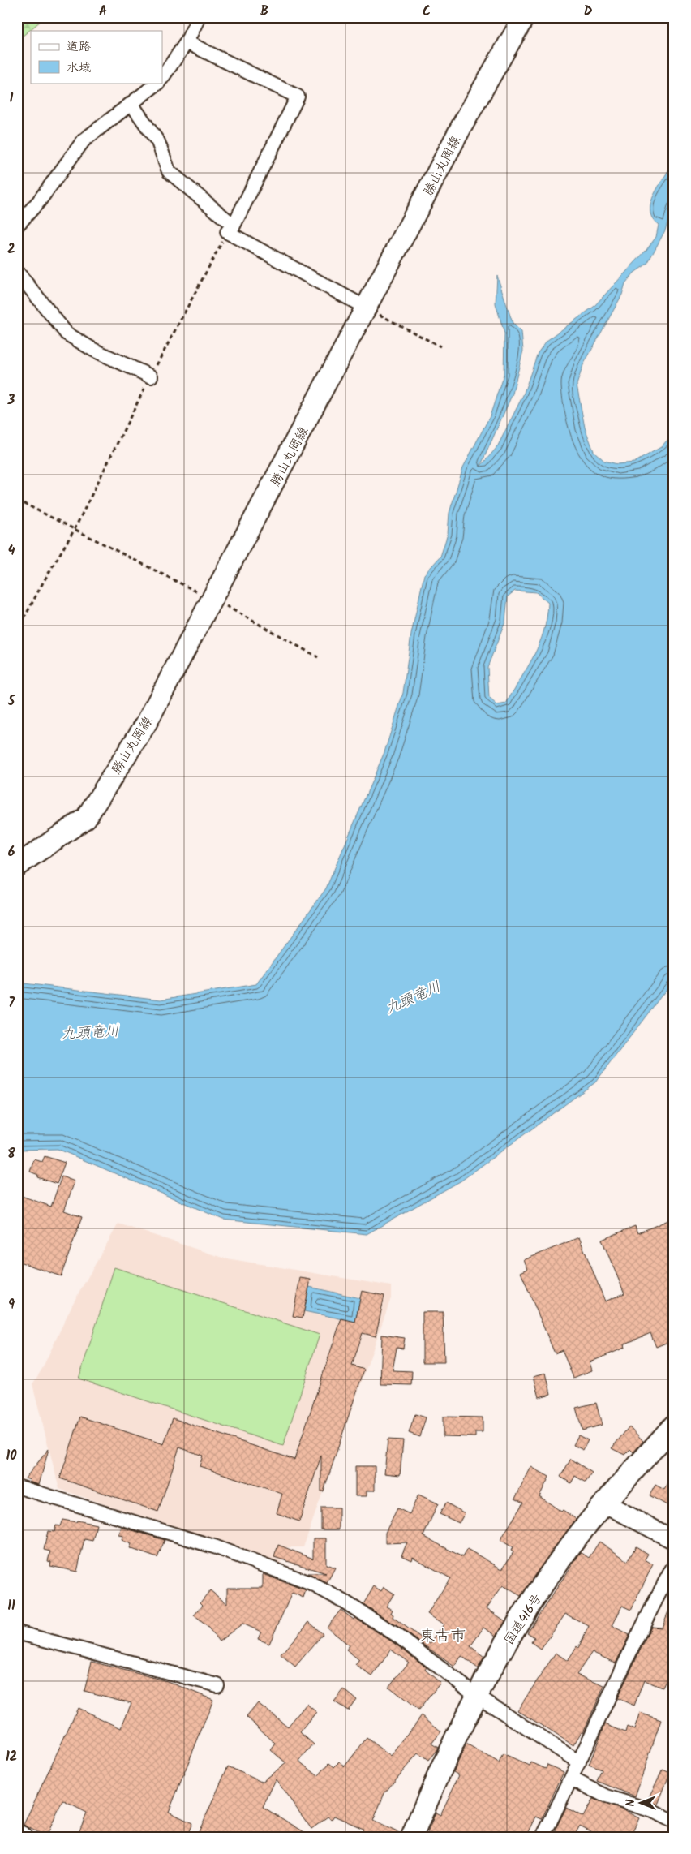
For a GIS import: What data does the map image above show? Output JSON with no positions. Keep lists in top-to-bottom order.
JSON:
{
  "streets": {
    "highway": ["国道416号"],
    "main road": ["勝山丸岡線"]
  },
  "districts": ["東古市"],
  "water": ["九頭竜川"],
  "legend": ["道路", "水域"],
  "north": "left",
  "grid": {
    "columns": [
      "A",
      "B",
      "C",
      "D"
    ],
    "rows": [
      "1",
      "2",
      "3",
      "4",
      "5",
      "6",
      "7",
      "8",
      "9",
      "10",
      "11",
      "12"
    ]
  }
}
